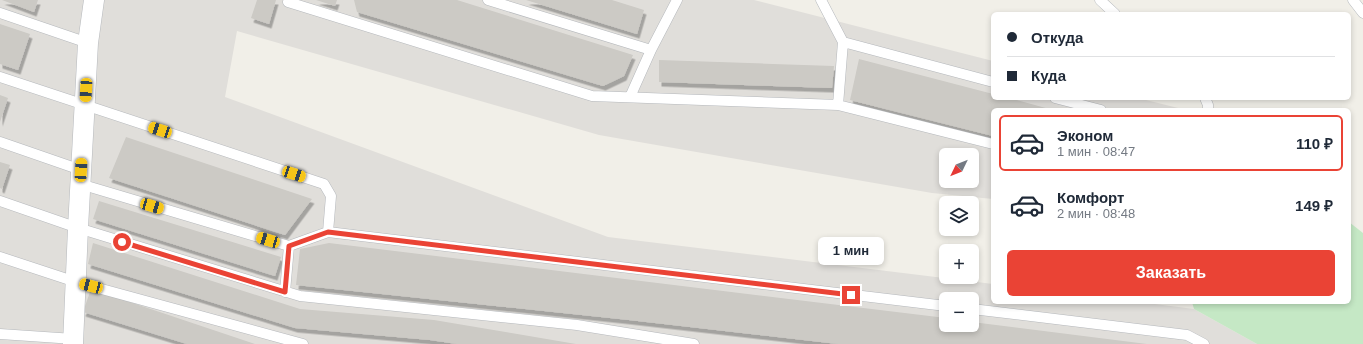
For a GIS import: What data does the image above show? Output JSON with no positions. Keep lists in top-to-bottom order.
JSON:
{
  "north": "bottom left",
  "page": {
    "banner": ["Откуда", "Куда"],
    "list": [
      {
        "name": "Эконом",
        "note": "1 мин · 08:47",
        "value": "110 ₽"
      },
      {
        "name": "Комфорт",
        "note": "2 мин · 08:48",
        "value": "149 ₽"
      }
    ],
    "map_buttons": ["+", "−"],
    "bubble": "1 мин",
    "buttons": "Заказать"
  }
}
